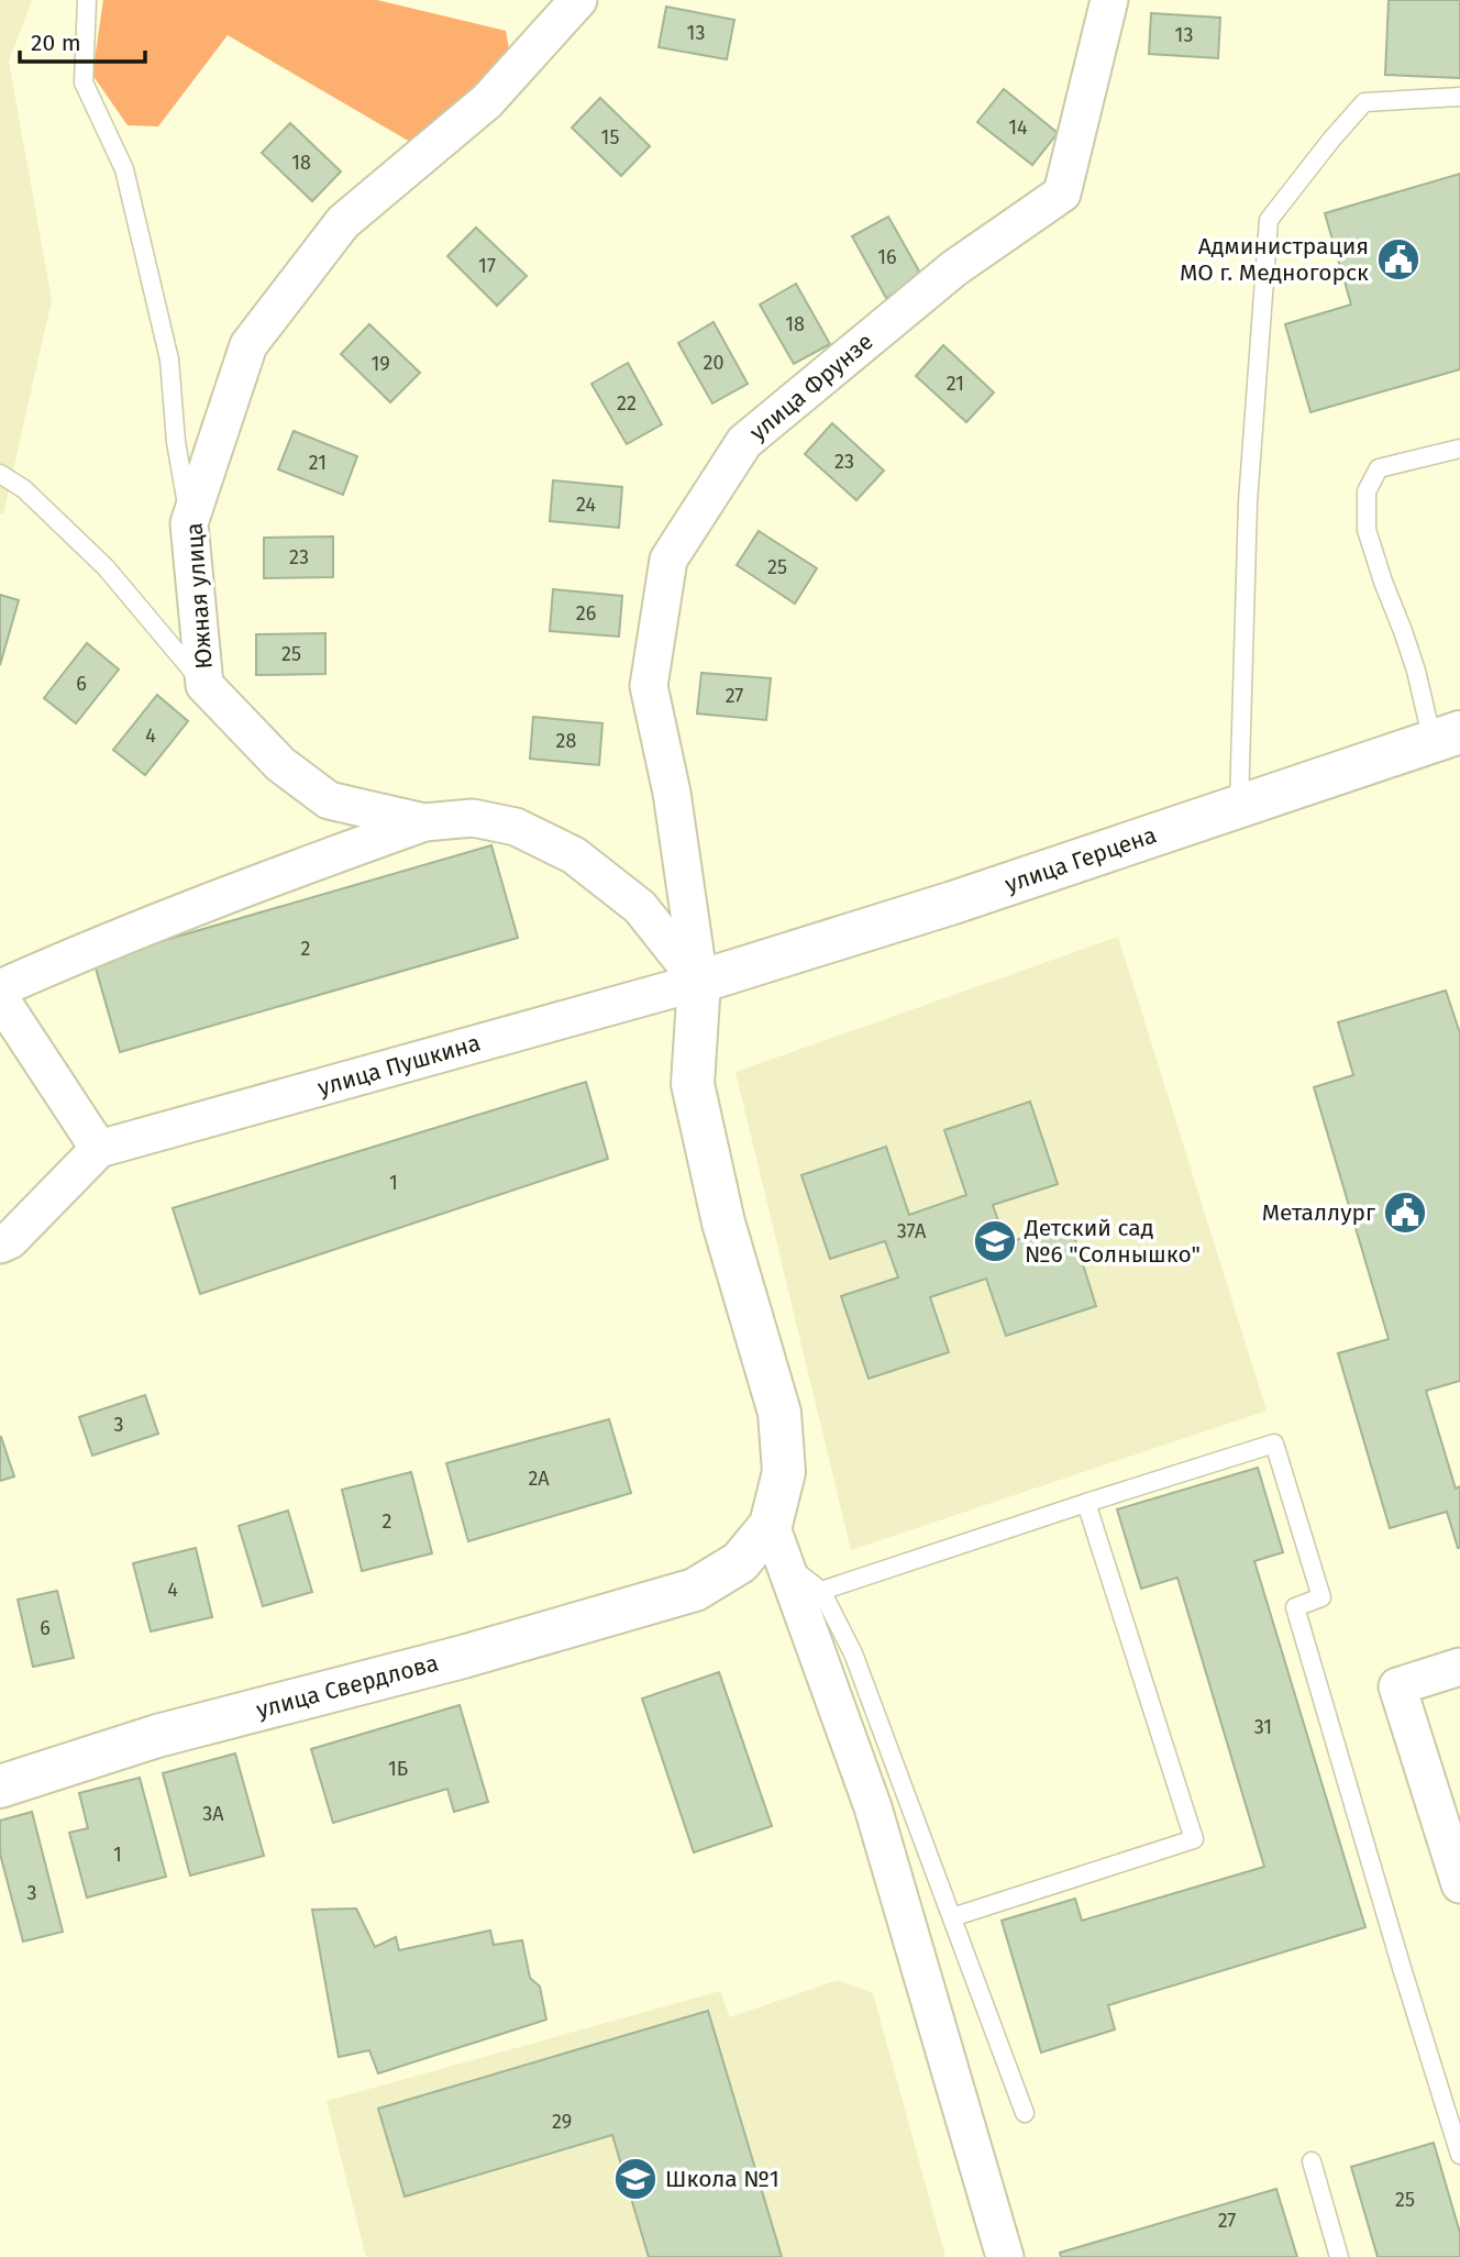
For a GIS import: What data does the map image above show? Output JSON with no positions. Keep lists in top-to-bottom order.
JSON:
{
  "streets": {
    "street": [
      "улица Фрунзе",
      "Южная улица",
      "улица Герцена",
      "улица Пушкина",
      "улица Свердлова"
    ]
  },
  "crossings": [
    ["улица Фрунзе", "Южная улица"],
    ["улица Фрунзе", "улица Герцена"],
    ["улица Фрунзе", "улица Пушкина"],
    ["Южная улица", "улица Герцена"],
    ["Южная улица", "улица Пушкина"],
    ["улица Герцена", "улица Пушкина"]
  ],
  "places": {
    "public building": ["Администрация МО г. Медногорск", "Металлург"],
    "school or university": ["Детский сад №6 \"Солнышко\"", "Школа №1"]
  },
  "house_numbers": [
    "13",
    "13",
    "14",
    "15",
    "18",
    "16",
    "17",
    "18",
    "20",
    "19",
    "21",
    "22",
    "23",
    "21",
    "24",
    "23",
    "25",
    "26",
    "25",
    "6",
    "27",
    "4",
    "28",
    "2",
    "1",
    "37А",
    "3",
    "2А",
    "2",
    "4",
    "6",
    "31",
    "1Б",
    "3А",
    "1",
    "3",
    "29",
    "25",
    "27"
  ],
  "scale_bar": "20 m"
}
